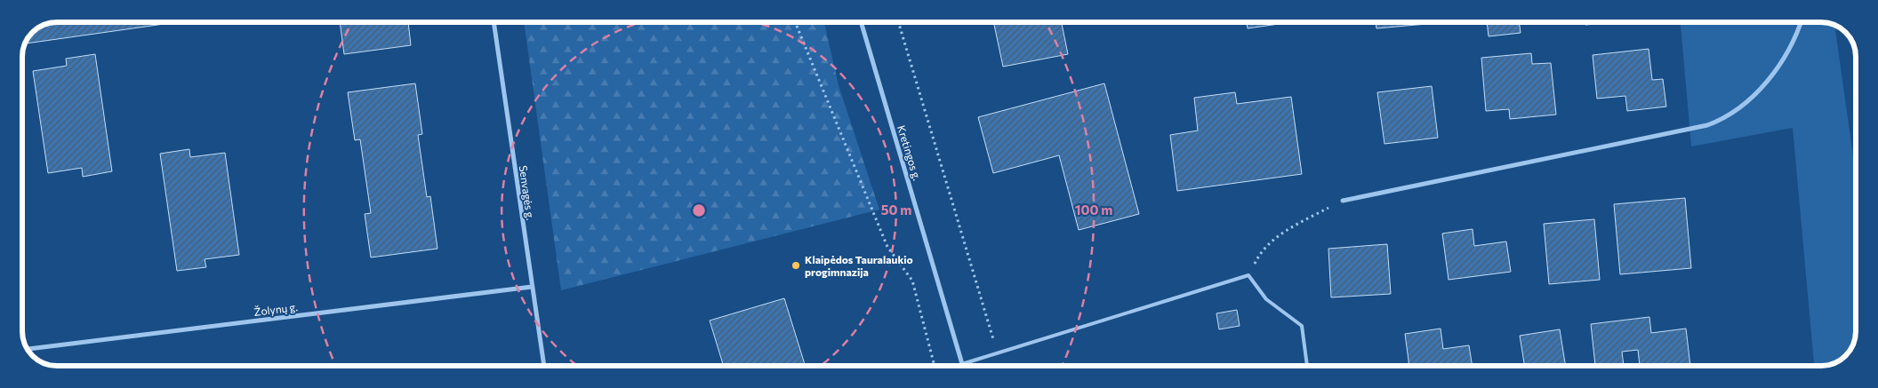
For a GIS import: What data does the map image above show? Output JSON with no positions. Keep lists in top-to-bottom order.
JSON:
{
  "streets": {
    "street": ["Kretingos g.", "Senvagės g.", "Žolynų g."]
  },
  "crossings": [
    ["Senvagės g.", "Žolynų g."]
  ],
  "places": ["Klaipėdos Tauralaukio progimnazija"],
  "rings": ["50 m", "100 m"]
}
